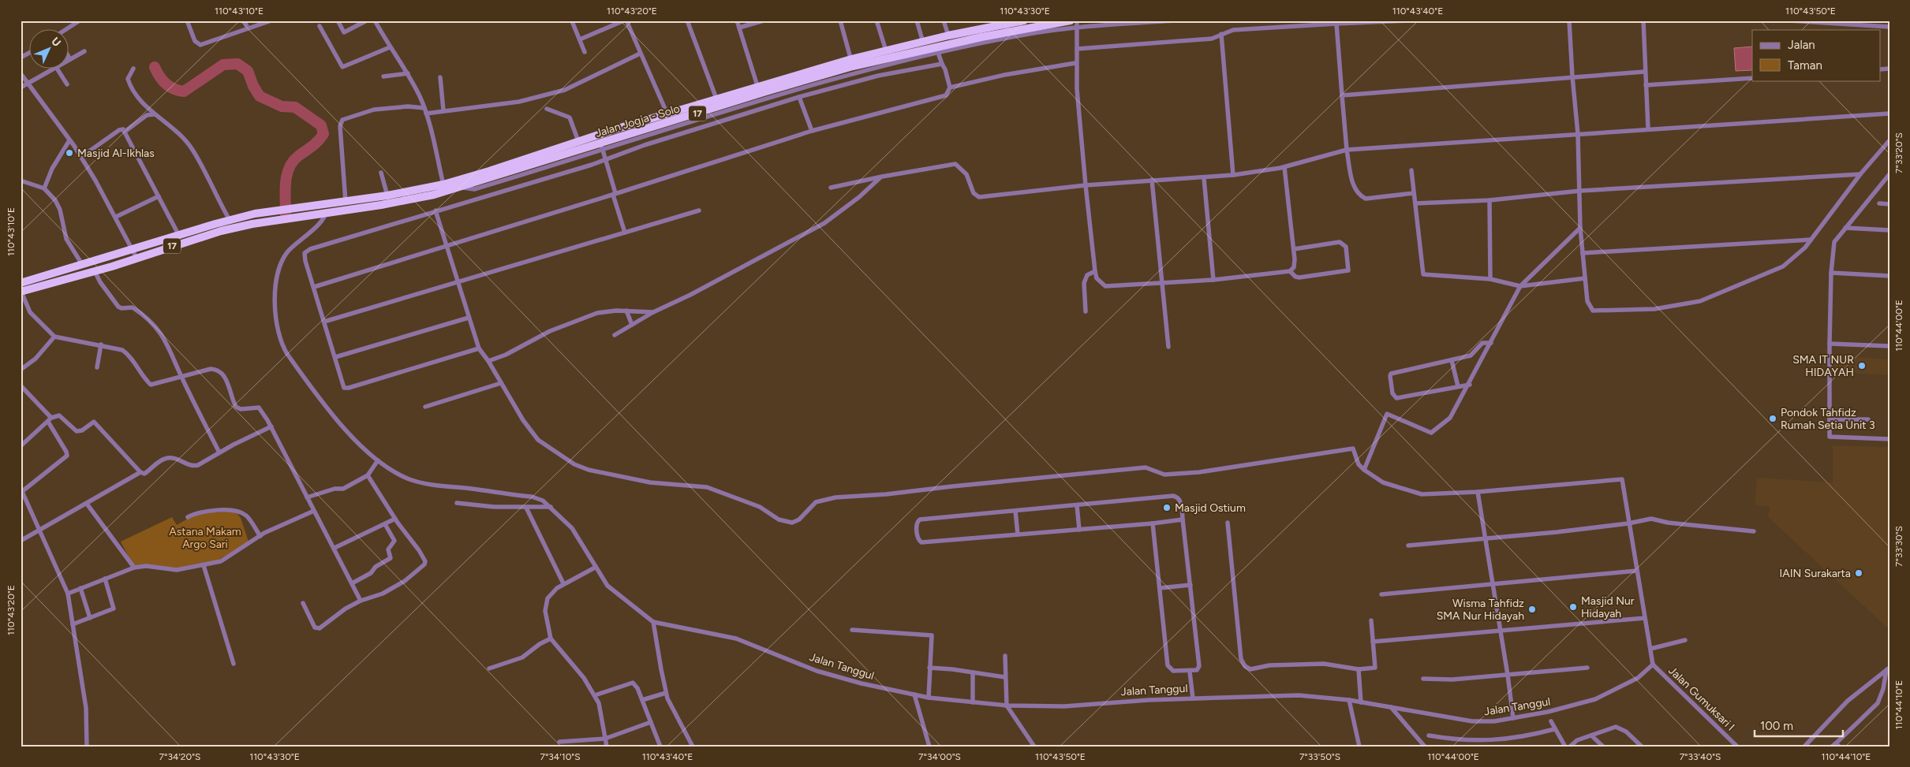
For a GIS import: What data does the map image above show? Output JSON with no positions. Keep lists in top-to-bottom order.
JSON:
{
  "streets": {
    "highway": ["17", "Jalan Jogja - Solo"],
    "street": ["Jalan Tanggul", "Jalan Gumuksari I"]
  },
  "crossings": [
    ["17", "Jalan Jogja - Solo"],
    ["Jalan Tanggul", "Jalan Gumuksari I"]
  ],
  "parks": ["Astana Makam Argo Sari"],
  "places": [
    "Masjid Al-Ikhlas",
    "SMA IT NUR HIDAYAH",
    "Pondok Tahfidz Rumah Setia Unit 3",
    "Masjid Ostium",
    "IAIN Surakarta",
    "Masjid Nur Hidayah",
    "Wisma Tahfidz SMA Nur Hidayah"
  ],
  "legend": ["Jalan", "Taman"],
  "scale_bar": "100 m",
  "north": "top right",
  "coordinates": [
    "110°43'10\"E",
    "110°43'20\"E",
    "110°43'30\"E",
    "110°43'40\"E",
    "110°43'50\"E",
    "7°33'20\"S",
    "110°44'00\"E",
    "7°33'30\"S",
    "110°44'10\"E",
    "7°34'20\"S",
    "7°34'10\"S",
    "7°34'00\"S",
    "7°33'50\"S",
    "7°33'40\"S"
  ]
}
